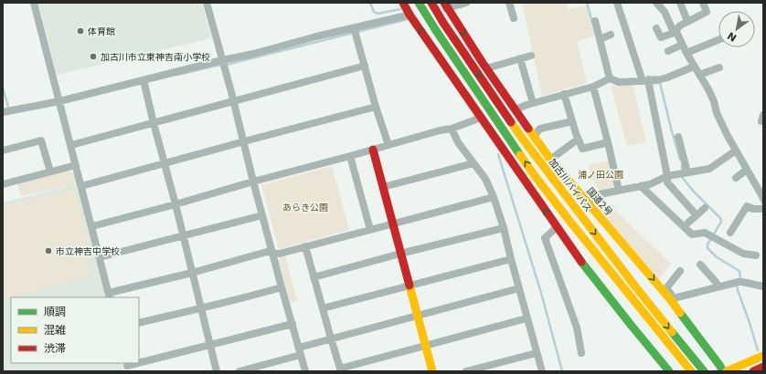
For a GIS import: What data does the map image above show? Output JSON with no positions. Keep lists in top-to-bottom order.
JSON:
{
  "streets": {
    "main road": ["加古川バイパス", "国道2号"]
  },
  "parks": ["浦ノ田公園", "あらき公園"],
  "places": ["体育館", "加古川市立東神吉南小学校", "市立神吉中学校"],
  "legend": ["順調", "混雑", "渋滞"],
  "north": "bottom left"
}
